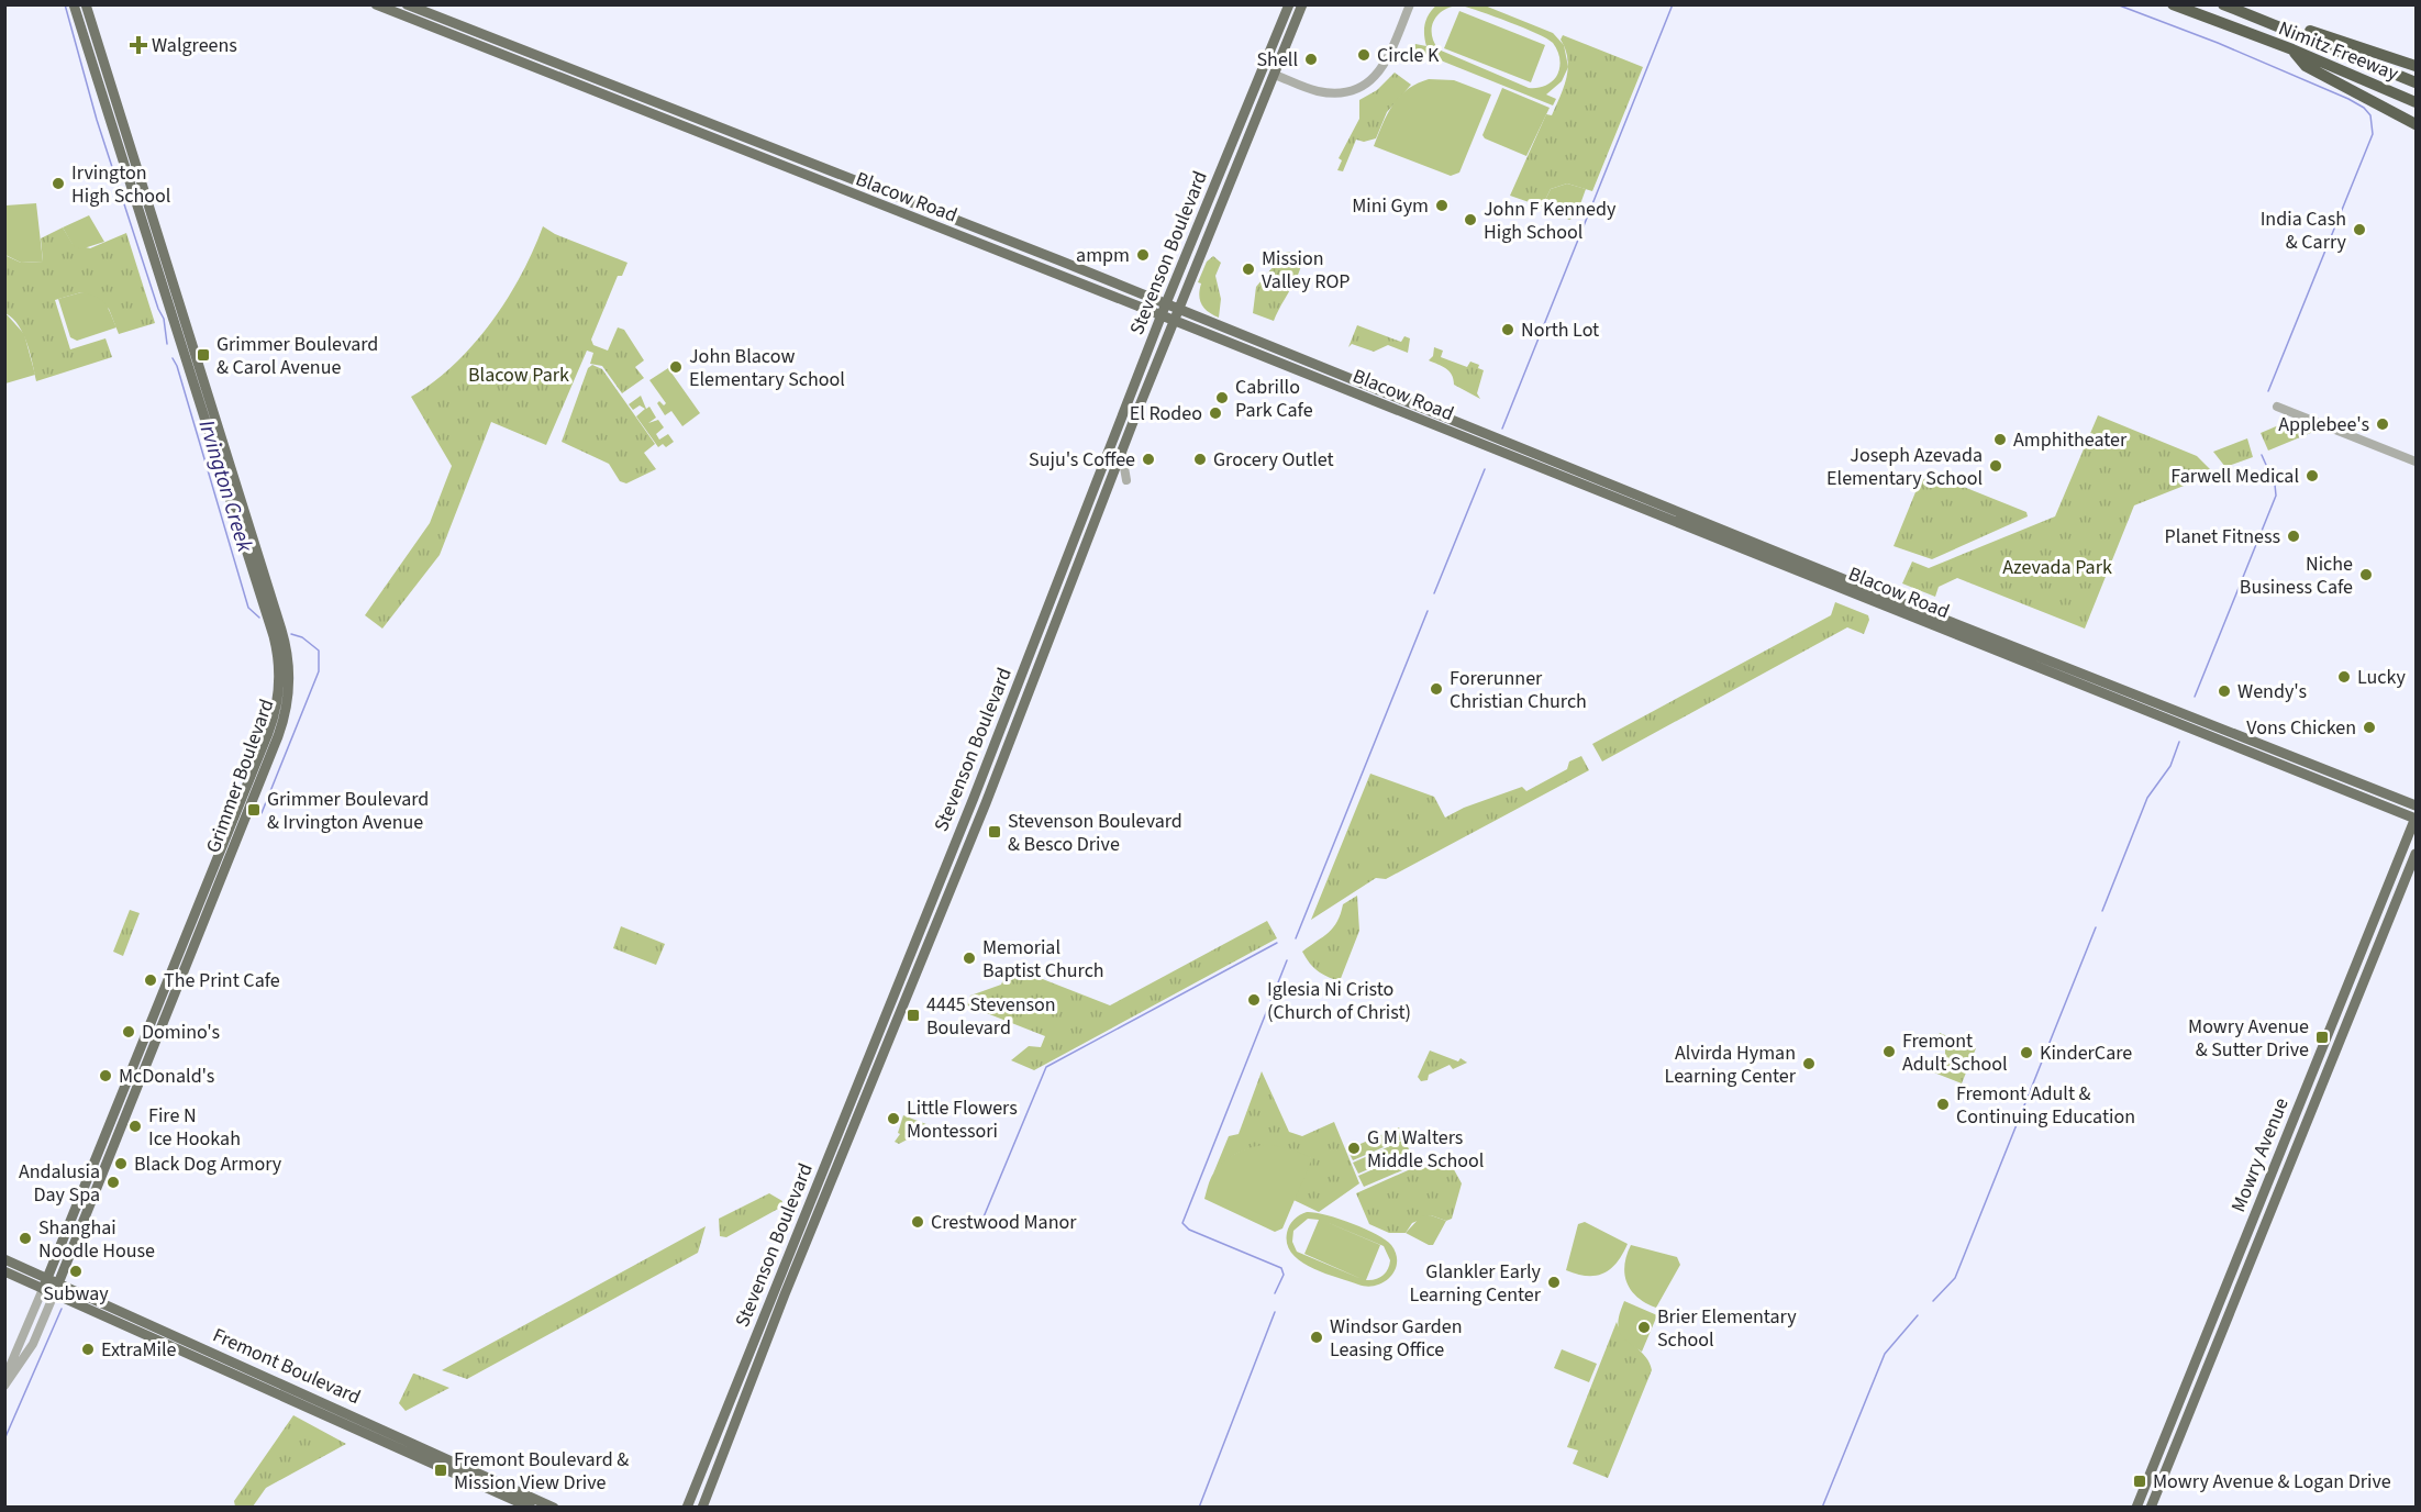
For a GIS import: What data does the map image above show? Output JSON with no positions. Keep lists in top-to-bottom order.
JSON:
{
  "streets": {
    "highway": ["Nimitz Freeway"],
    "main road": [
      "Blacow Road",
      "Stevenson Boulevard",
      "Grimmer Boulevard",
      "Mowry Avenue",
      "Fremont Boulevard"
    ]
  },
  "crossings": [
    ["Blacow Road", "Stevenson Boulevard"],
    ["Blacow Road", "Mowry Avenue"],
    ["Grimmer Boulevard", "Fremont Boulevard"]
  ],
  "water": ["Irvington Creek"],
  "parks": ["Blacow Park", "Azevada Park"],
  "places": {
    "health": ["Walgreens"],
    "other": [
      "Circle K",
      "Shell",
      "Irvington High School",
      "Mini Gym",
      "John F Kennedy High School",
      "India Cash & Carry",
      "ampm",
      "Mission Valley ROP",
      "North Lot",
      "John Blacow Elementary School",
      "Cabrillo Park Cafe",
      "El Rodeo",
      "Applebee's",
      "Amphitheater",
      "Suju's Coffee",
      "Grocery Outlet",
      "Joseph Azevada Elementary School",
      "Farwell Medical",
      "Planet Fitness",
      "Niche Business Cafe",
      "Lucky",
      "Forerunner Christian Church",
      "Wendy's",
      "Vons Chicken",
      "Memorial Baptist Church",
      "The Print Cafe",
      "Iglesia Ni Cristo (Church of Christ)",
      "Domino's",
      "Fremont Adult School",
      "KinderCare",
      "Alvirda Hyman Learning Center",
      "McDonald's",
      "Fremont Adult & Continuing Education",
      "Little Flowers Montessori",
      "Fire N Ice Hookah",
      "G M Walters Middle School",
      "Black Dog Armory",
      "Andalusia Day Spa",
      "Crestwood Manor",
      "Shanghai Noodle House",
      "Subway",
      "Glankler Early Learning Center",
      "Brier Elementary School",
      "Windsor Garden Leasing Office",
      "ExtraMile"
    ],
    "transit": [
      "Grimmer Boulevard & Carol Avenue",
      "Grimmer Boulevard & Irvington Avenue",
      "Stevenson Boulevard & Besco Drive",
      "4445 Stevenson Boulevard",
      "Mowry Avenue & Sutter Drive",
      "Fremont Boulevard & Mission View Drive",
      "Mowry Avenue & Logan Drive"
    ]
  }
}
